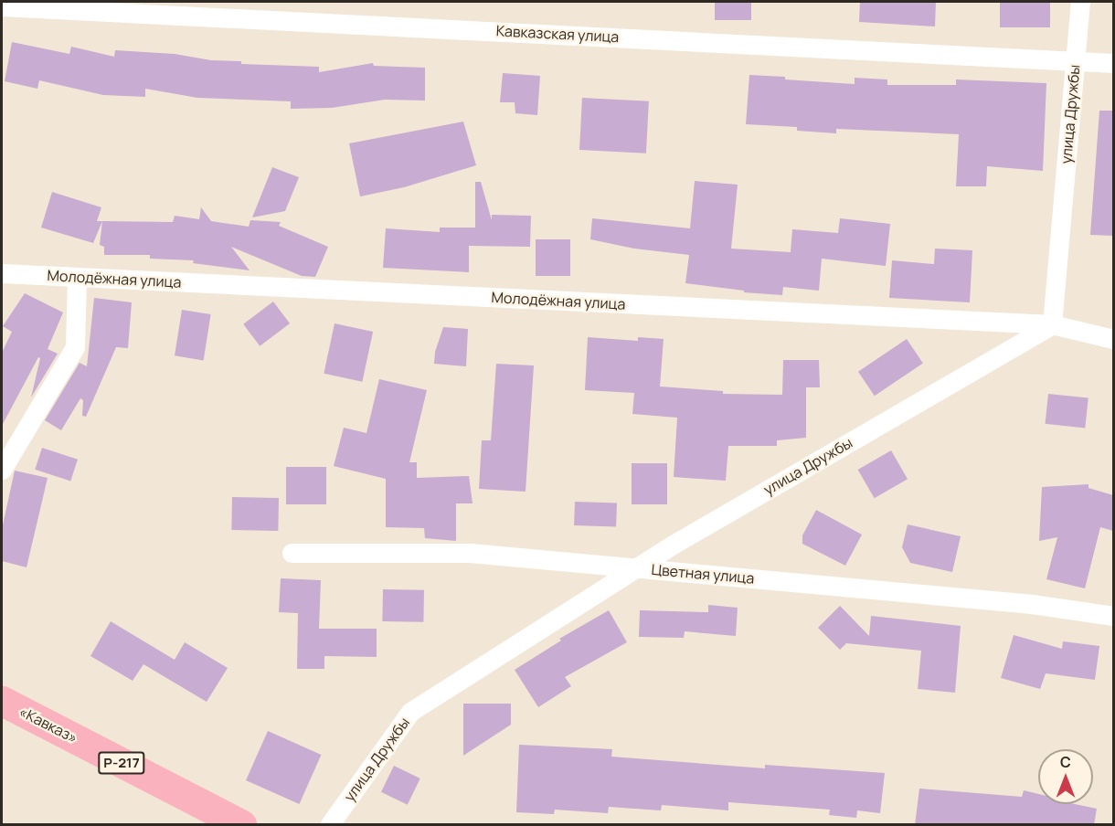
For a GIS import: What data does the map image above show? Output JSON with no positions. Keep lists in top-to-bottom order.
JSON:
{
  "streets": {
    "highway": ["«Кавказ»", "Р-217"],
    "street": [
      "Кавказская улица",
      "улица Дружбы",
      "Молодёжная улица",
      "Цветная улица"
    ]
  },
  "crossings": [
    ["Кавказская улица", "улица Дружбы"],
    ["улица Дружбы", "Молодёжная улица"],
    ["улица Дружбы", "Цветная улица"]
  ],
  "north": "top"
}
